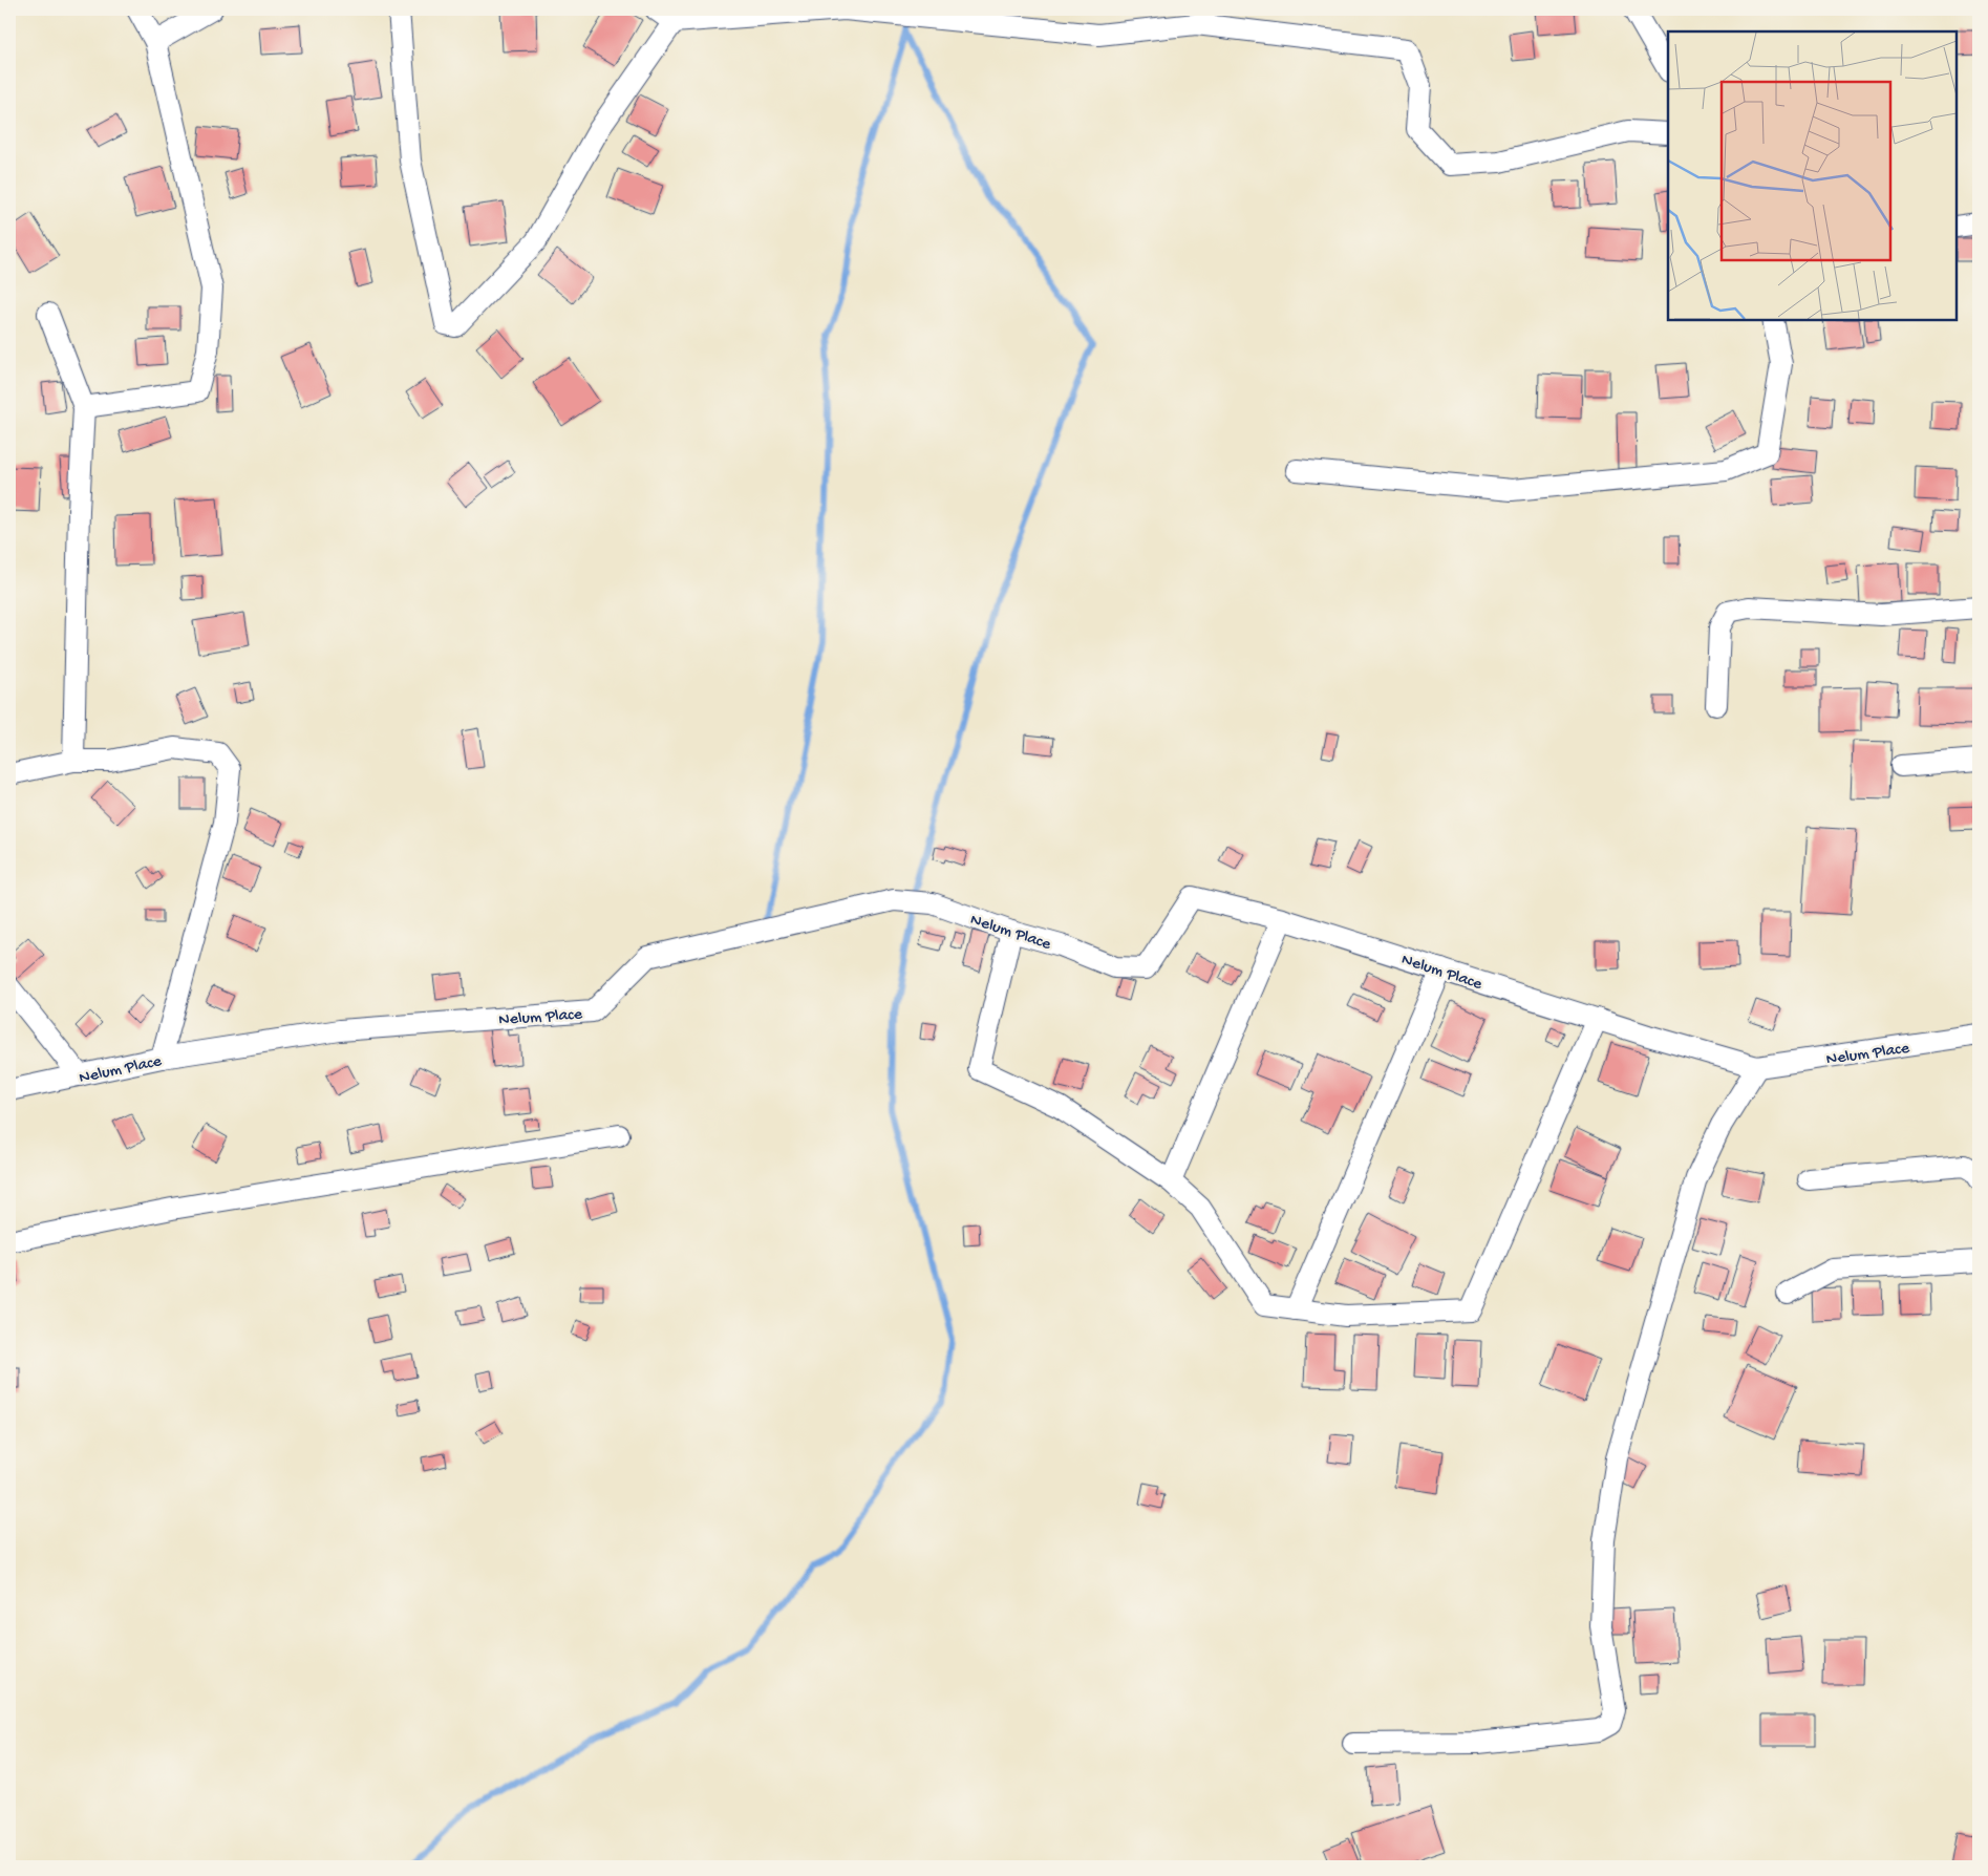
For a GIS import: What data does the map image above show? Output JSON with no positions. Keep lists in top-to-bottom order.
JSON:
{
  "streets": {
    "street": ["Nelum Place"]
  }
}
